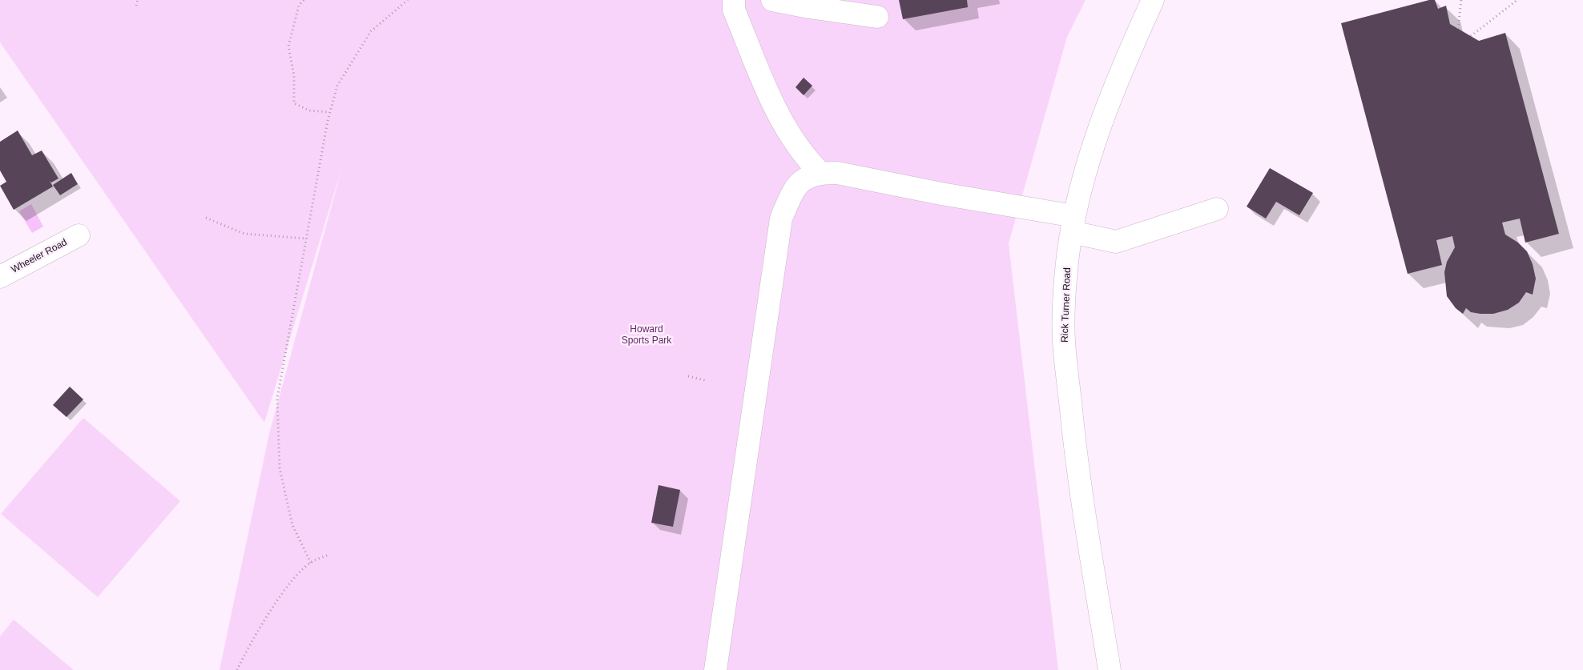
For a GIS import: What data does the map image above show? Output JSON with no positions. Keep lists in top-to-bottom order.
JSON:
{
  "streets": {
    "main road": ["Wheeler Road", "Rick Turner Road"]
  },
  "parks": ["Howard Sports Park"]
}
